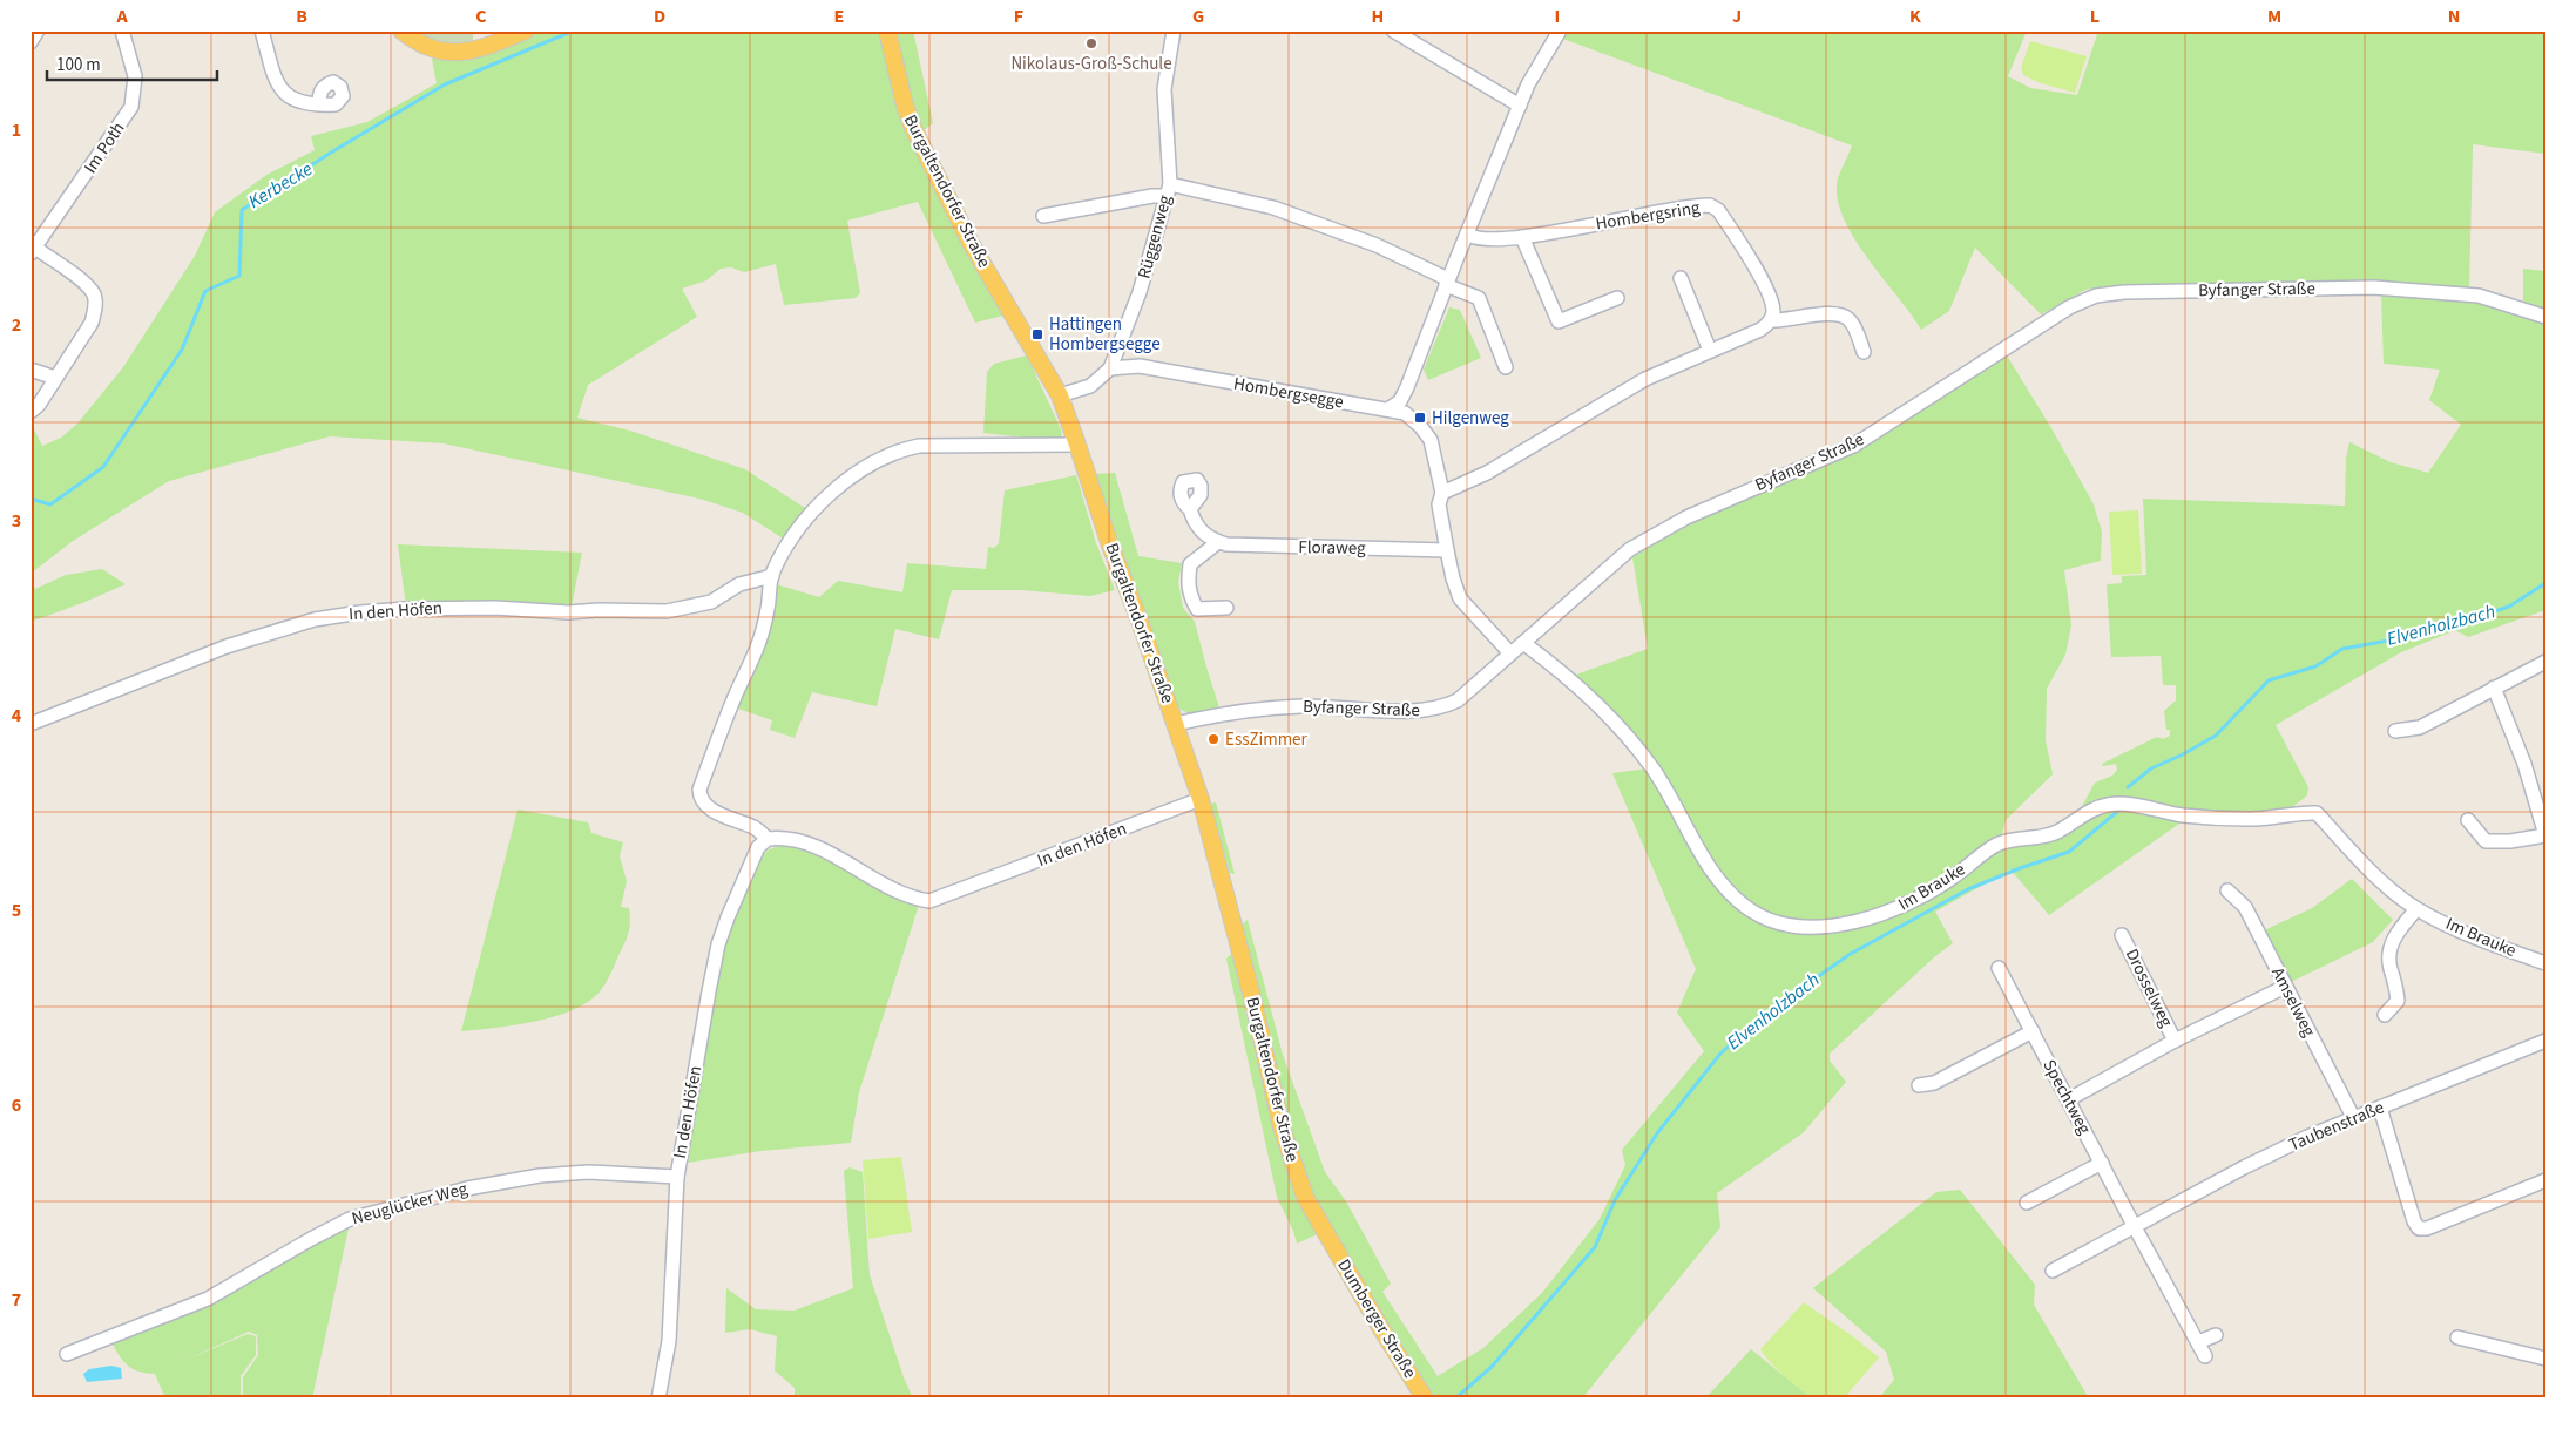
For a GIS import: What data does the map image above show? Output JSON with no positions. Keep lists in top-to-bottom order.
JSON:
{
  "streets": {
    "main road": ["Burgaltendorfer Straße", "Dumberger Straße"],
    "street": [
      "Im Poth",
      "Hombergsring",
      "Rüggenweg",
      "Byfanger Straße",
      "Hombergsegge",
      "Floraweg",
      "In den Höfen",
      "Im Brauke",
      "Drosselweg",
      "Amselweg",
      "Spechtweg",
      "Taubenstraße",
      "Neuglücker Weg"
    ]
  },
  "crossings": [
    ["Burgaltendorfer Straße", "Byfanger Straße"],
    ["Burgaltendorfer Straße", "In den Höfen"],
    ["Burgaltendorfer Straße", "Dumberger Straße"],
    ["Rüggenweg", "Hombergsegge"],
    ["Byfanger Straße", "Im Brauke"],
    ["In den Höfen", "Neuglücker Weg"],
    ["Drosselweg", "Amselweg"],
    ["Drosselweg", "Spechtweg"],
    ["Amselweg", "Taubenstraße"],
    ["Spechtweg", "Taubenstraße"]
  ],
  "water": ["Kerbecke", "Elvenholzbach"],
  "places": {
    "other": ["Nikolaus-Groß-Schule", "EssZimmer"],
    "transit": ["Hattingen Hombergsegge", "Hilgenweg"]
  },
  "scale_bar": "100 m",
  "grid": {
    "columns": [
      "A",
      "B",
      "C",
      "D",
      "E",
      "F",
      "G",
      "H",
      "I",
      "J",
      "K",
      "L",
      "M",
      "N"
    ],
    "rows": [
      "1",
      "2",
      "3",
      "4",
      "5",
      "6",
      "7"
    ]
  }
}
